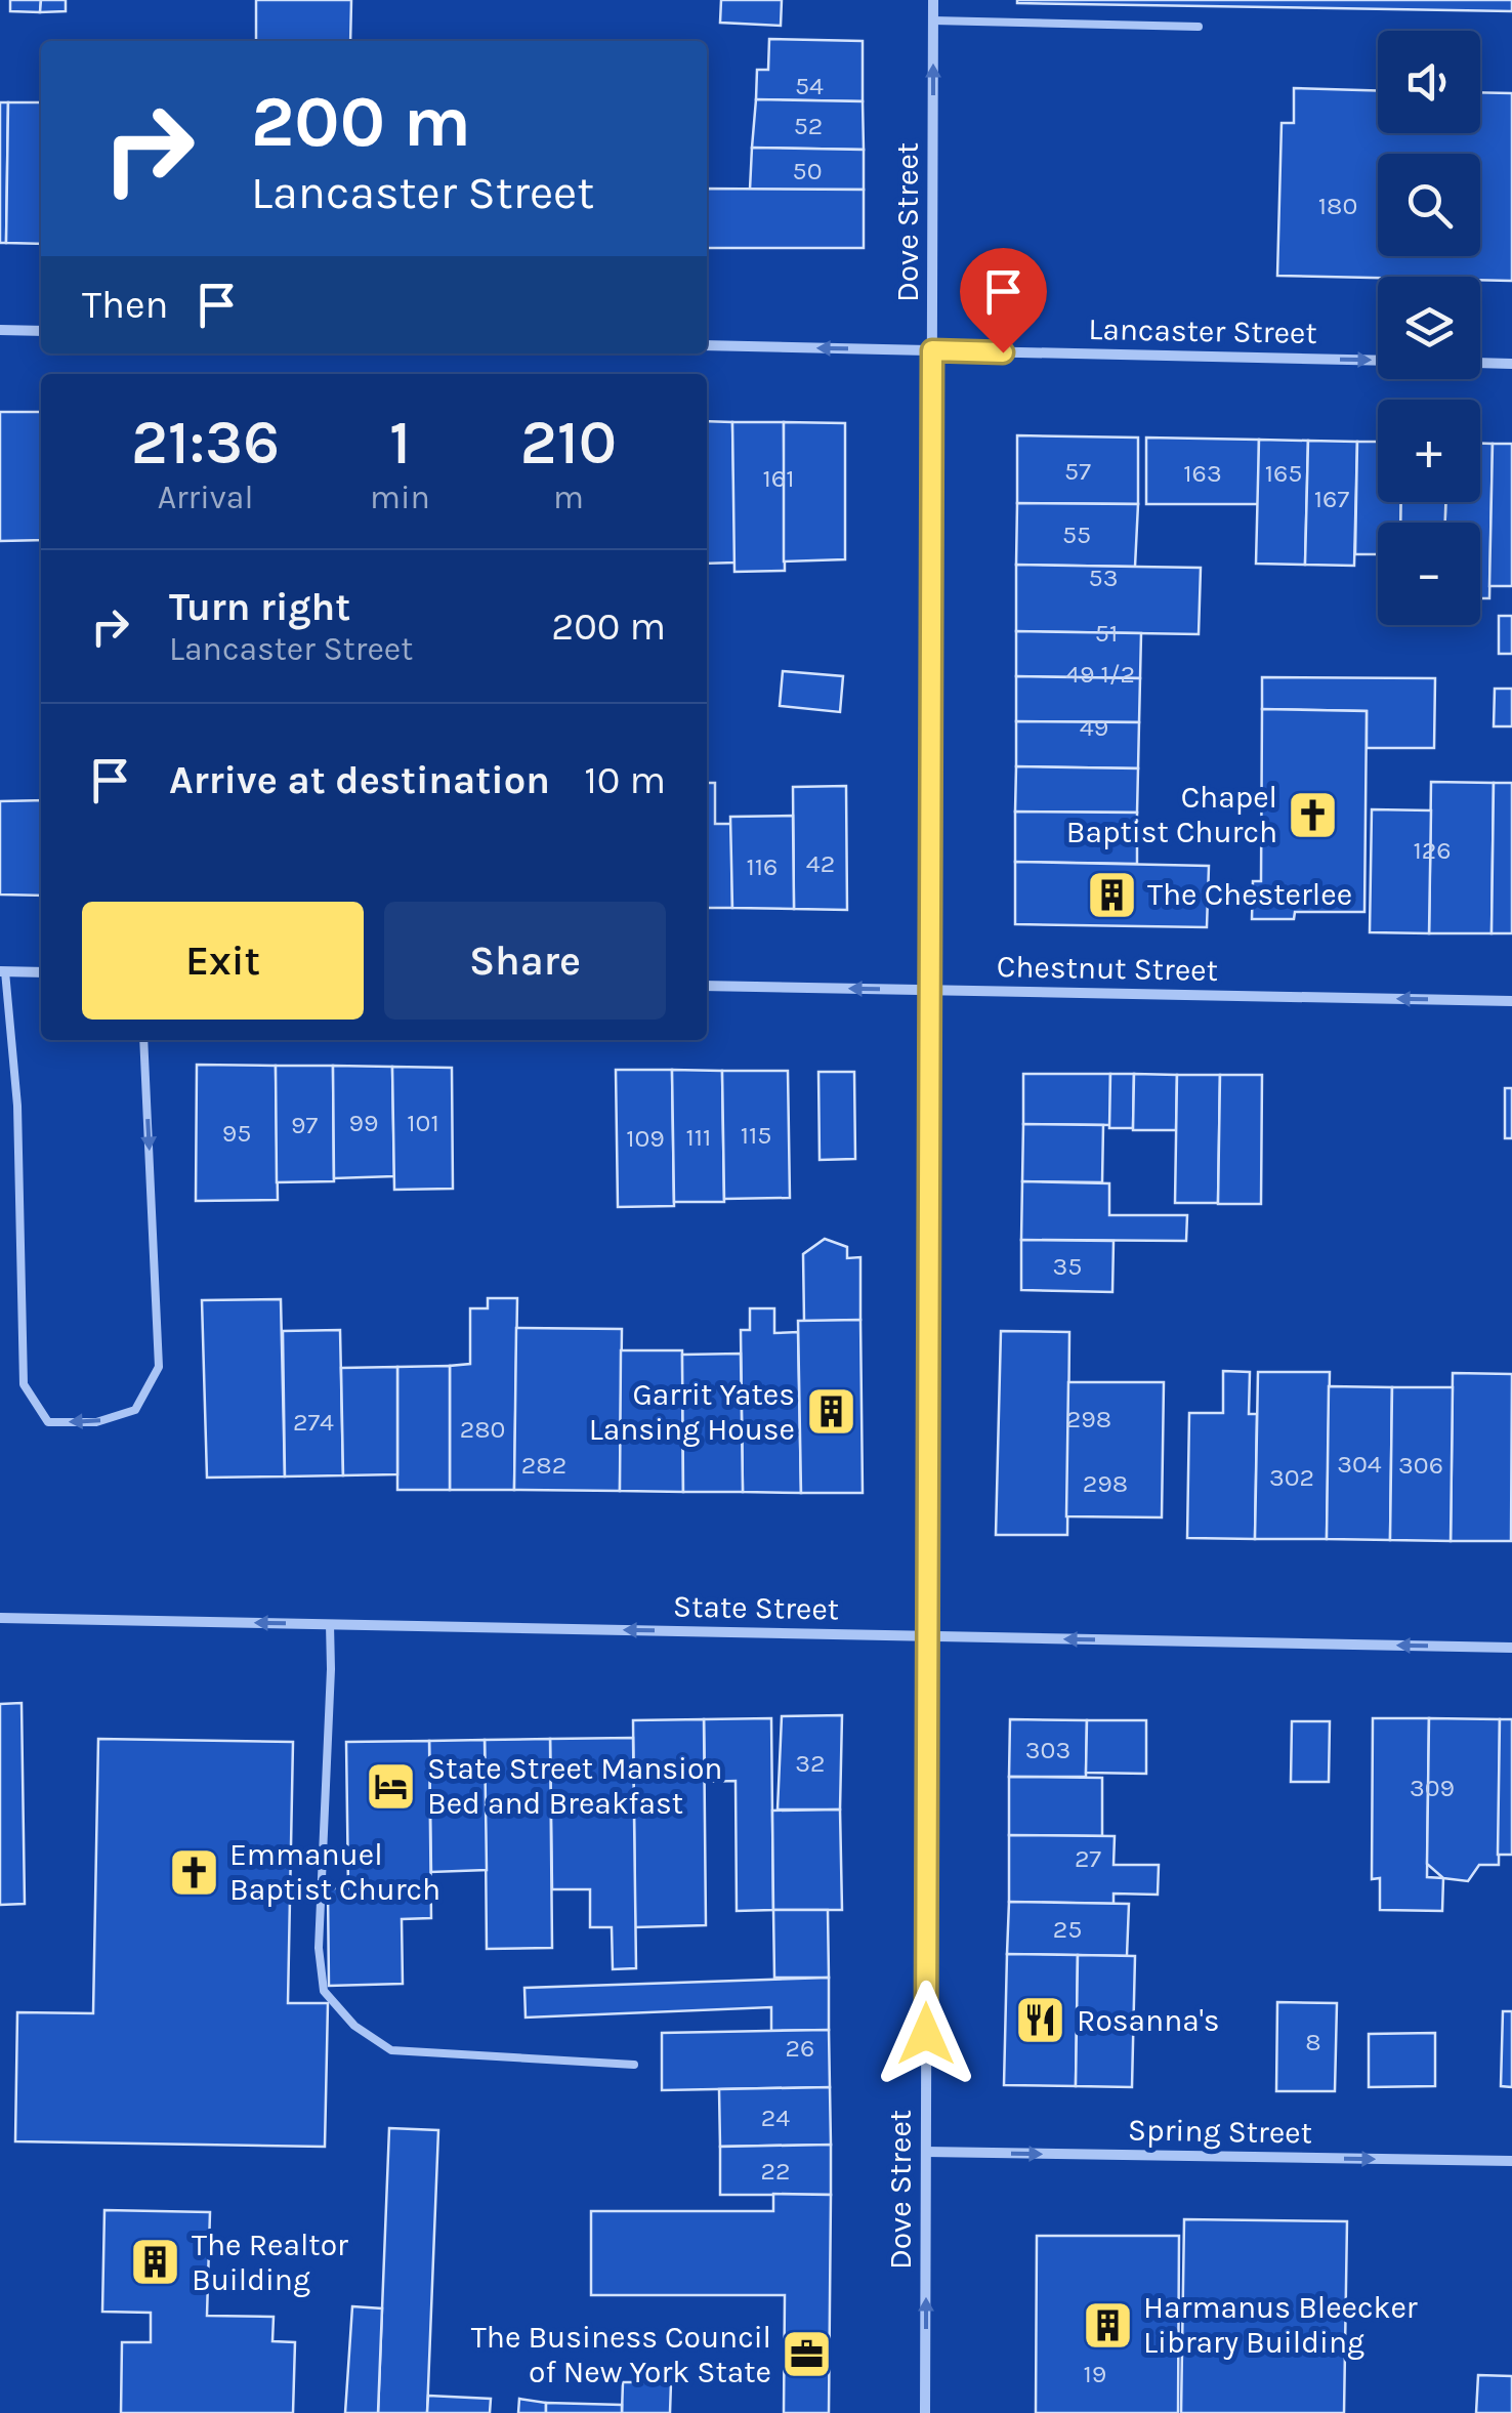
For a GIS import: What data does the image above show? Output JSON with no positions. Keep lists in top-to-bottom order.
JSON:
{
  "streets": {
    "street": [
      "Dove Street",
      "Lancaster Street",
      "Chestnut Street",
      "State Street",
      "Spring Street"
    ]
  },
  "crossings": [
    ["Dove Street", "Lancaster Street"],
    ["Dove Street", "Chestnut Street"],
    ["Dove Street", "State Street"],
    ["Dove Street", "Spring Street"]
  ],
  "one_way": ["Chestnut Street", "State Street", "Spring Street"],
  "places": {
    "church": ["Chapel Baptist Church", "Emmanuel Baptist Church"],
    "building": [
      "The Chesterlee",
      "Garrit Yates Lansing House",
      "The Realtor Building",
      "Harmanus Bleecker Library Building"
    ],
    "hotel": ["State Street Mansion Bed and Breakfast"],
    "restaurant": ["Rosanna's"],
    "office": ["The Business Council of New York State"]
  },
  "house_numbers": [
    "54",
    "52",
    "50",
    "180",
    "57",
    "163",
    "165",
    "161",
    "167",
    "55",
    "53",
    "51",
    "49 1/2",
    "49",
    "126",
    "42",
    "116",
    "99",
    "101",
    "97",
    "95",
    "115",
    "111",
    "109",
    "35",
    "298",
    "274",
    "280",
    "304",
    "282",
    "306",
    "302",
    "298",
    "303",
    "32",
    "309",
    "27",
    "25",
    "8",
    "26",
    "24",
    "22",
    "19"
  ],
  "page": {
    "map_buttons": ["+", "−"],
    "turn": ["200 m", "Lancaster Street"],
    "then": "Then",
    "eta": [
      "21:36",
      "Arrival",
      "1",
      "min",
      "210",
      "m"
    ],
    "list": [
      {
        "name": "Turn right",
        "note": "Lancaster Street",
        "value": "200 m"
      },
      {
        "name": "Arrive at destination",
        "value": "10 m"
      }
    ],
    "buttons": ["Exit", "Share"]
  }
}
